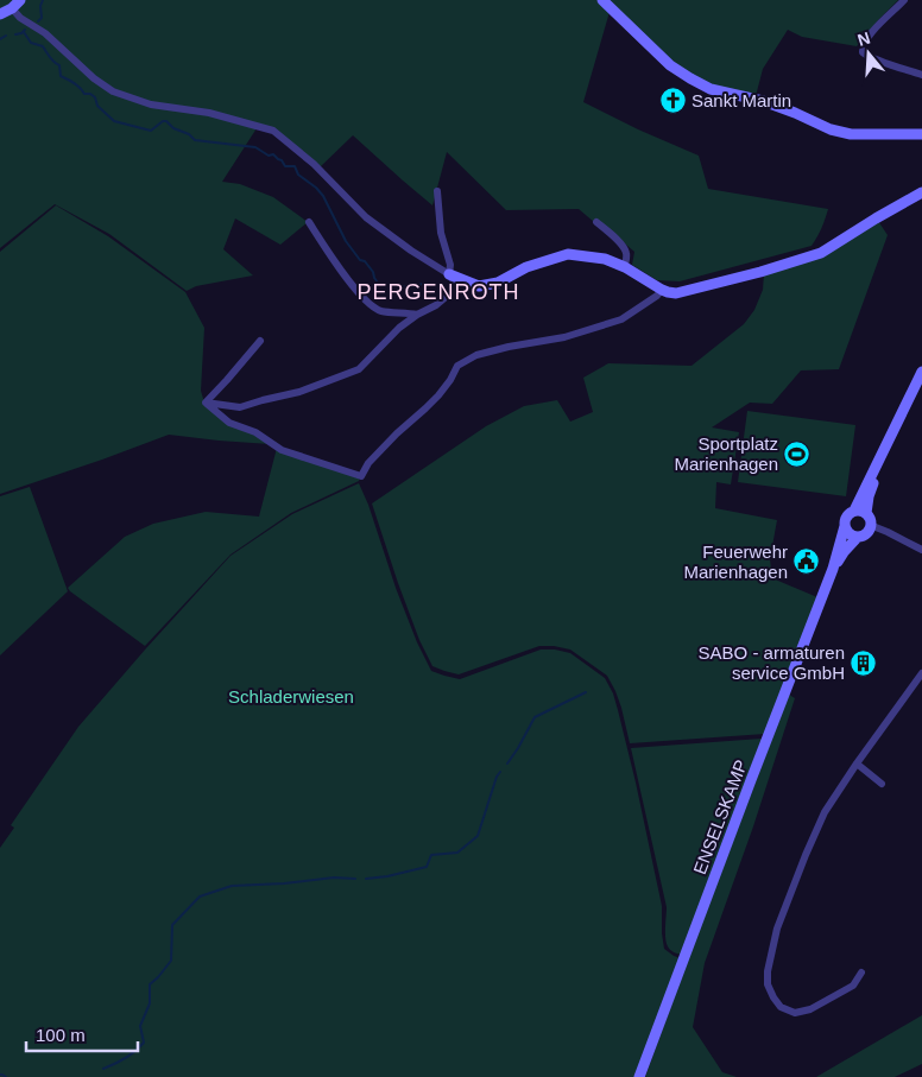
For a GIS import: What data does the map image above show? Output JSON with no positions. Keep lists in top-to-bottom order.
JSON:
{
  "streets": {
    "main road": ["ENSELSKAMP"]
  },
  "districts": ["PERGENROTH"],
  "parks": ["Schladerwiesen"],
  "places": {
    "church": ["Sankt Martin"],
    "sports": ["Sportplatz Marienhagen"],
    "public building": ["Feuerwehr Marienhagen"],
    "building": ["SABO - armaturen service GmbH"]
  },
  "scale_bar": "100 m",
  "north": "top"
}
